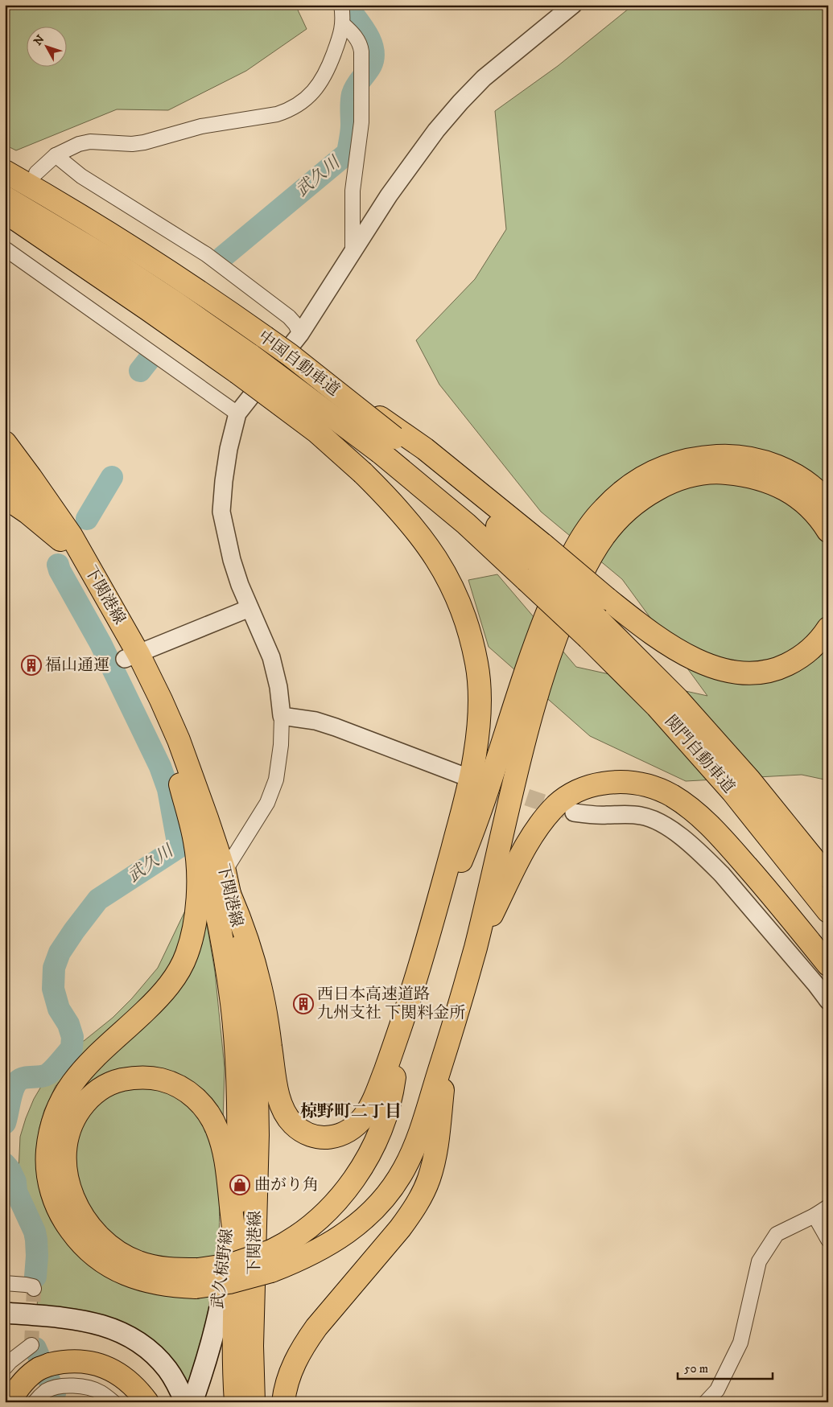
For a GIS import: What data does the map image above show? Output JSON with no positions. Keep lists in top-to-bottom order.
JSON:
{
  "streets": {
    "main road": [
      "中国自動車道",
      "下関港線",
      "関門自動車道",
      "武久椋野線"
    ]
  },
  "crossings": [
    ["中国自動車道", "関門自動車道"],
    ["下関港線", "武久椋野線"]
  ],
  "districts": ["椋野町二丁目"],
  "water": ["武久川"],
  "places": {
    "building": ["福山通運", "西日本高速道路 九州支社 下関料金所"],
    "shop": ["曲がり角"]
  },
  "scale_bar": "50 m",
  "north": "top left"
}
